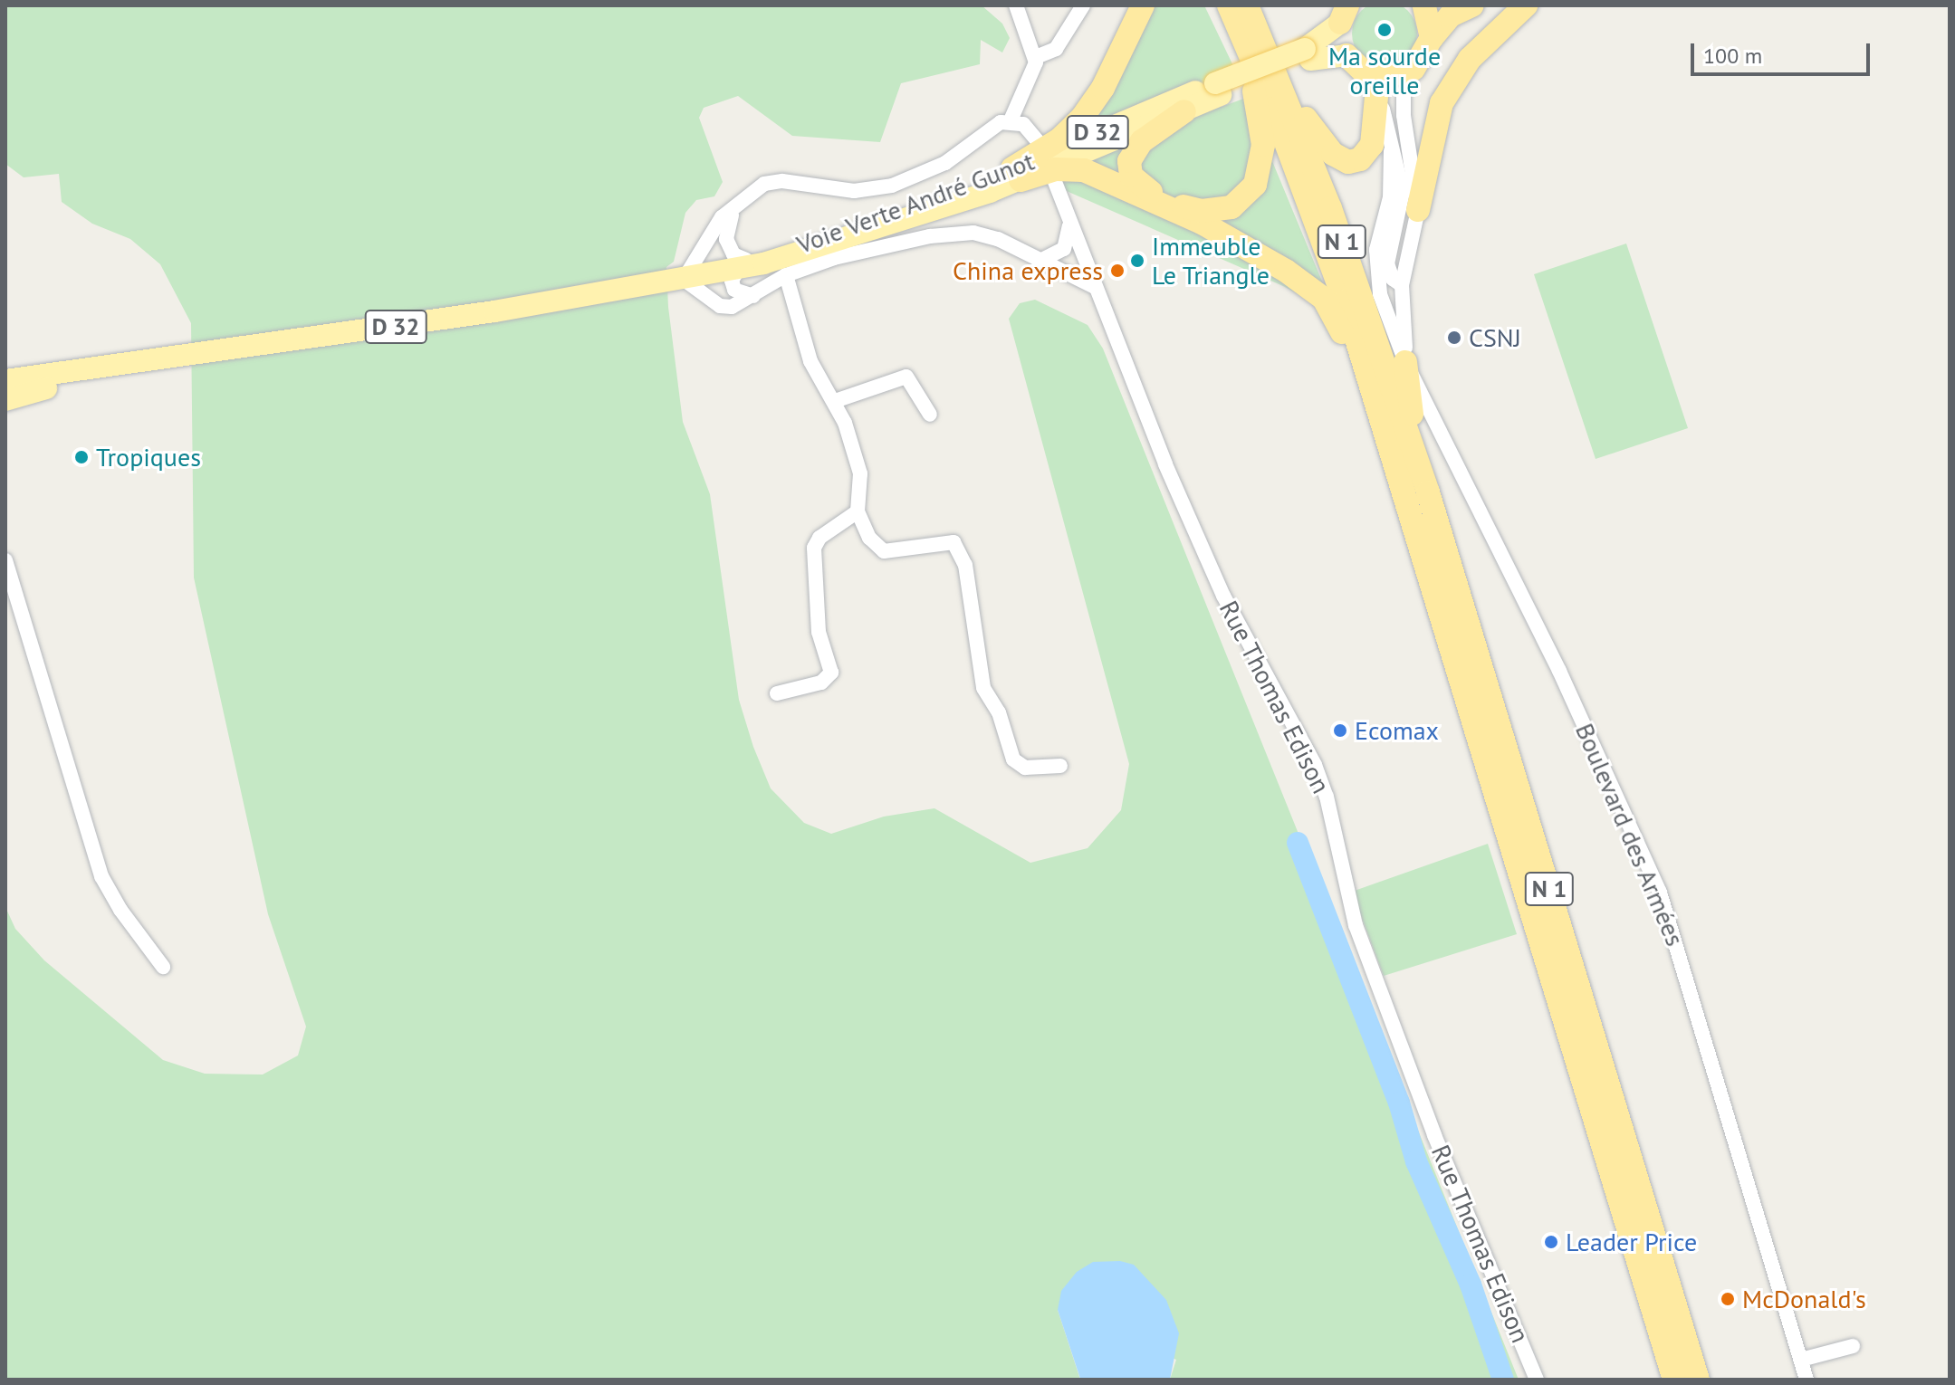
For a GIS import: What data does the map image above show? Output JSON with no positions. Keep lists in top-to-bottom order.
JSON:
{
  "streets": {
    "highway": ["N 1"],
    "main road": ["D 32", "Voie Verte André Gunot"],
    "street": ["Rue Thomas Edison", "Boulevard des Armées"]
  },
  "places": [
    "Ma sourde oreille",
    "Immeuble Le Triangle",
    "China express",
    "CSNJ",
    "Tropiques",
    "Ecomax",
    "Leader Price",
    "McDonald's"
  ],
  "scale_bar": "100 m"
}
